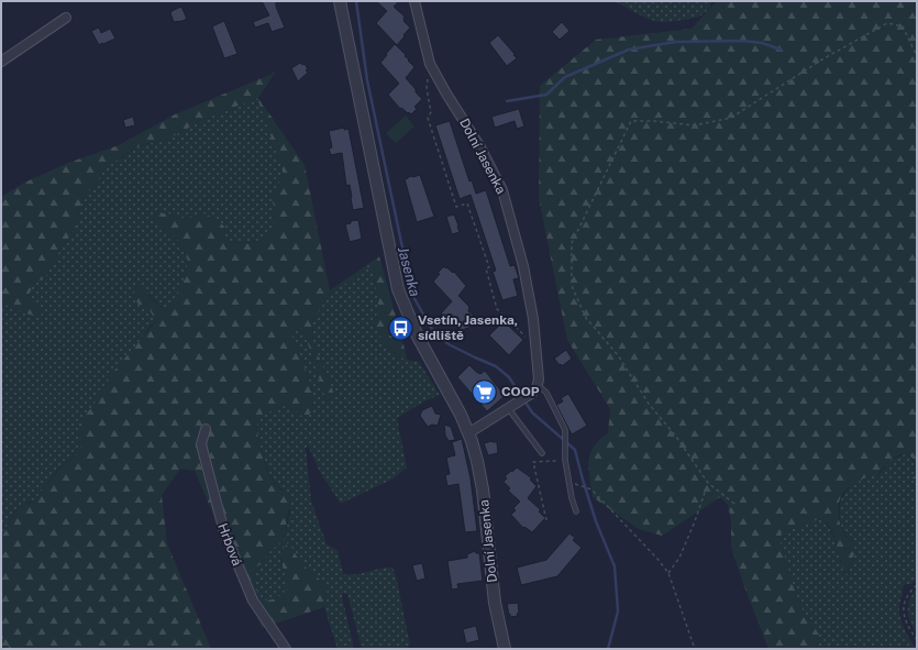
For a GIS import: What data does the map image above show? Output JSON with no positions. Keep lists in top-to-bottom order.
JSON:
{
  "streets": {
    "street": ["Dolní Jasenka", "Hrbová"]
  },
  "water": ["Jasenka"],
  "places": {
    "bus stop": ["Vsetín, Jasenka, sídliště"],
    "supermarket": ["COOP"]
  }
}
